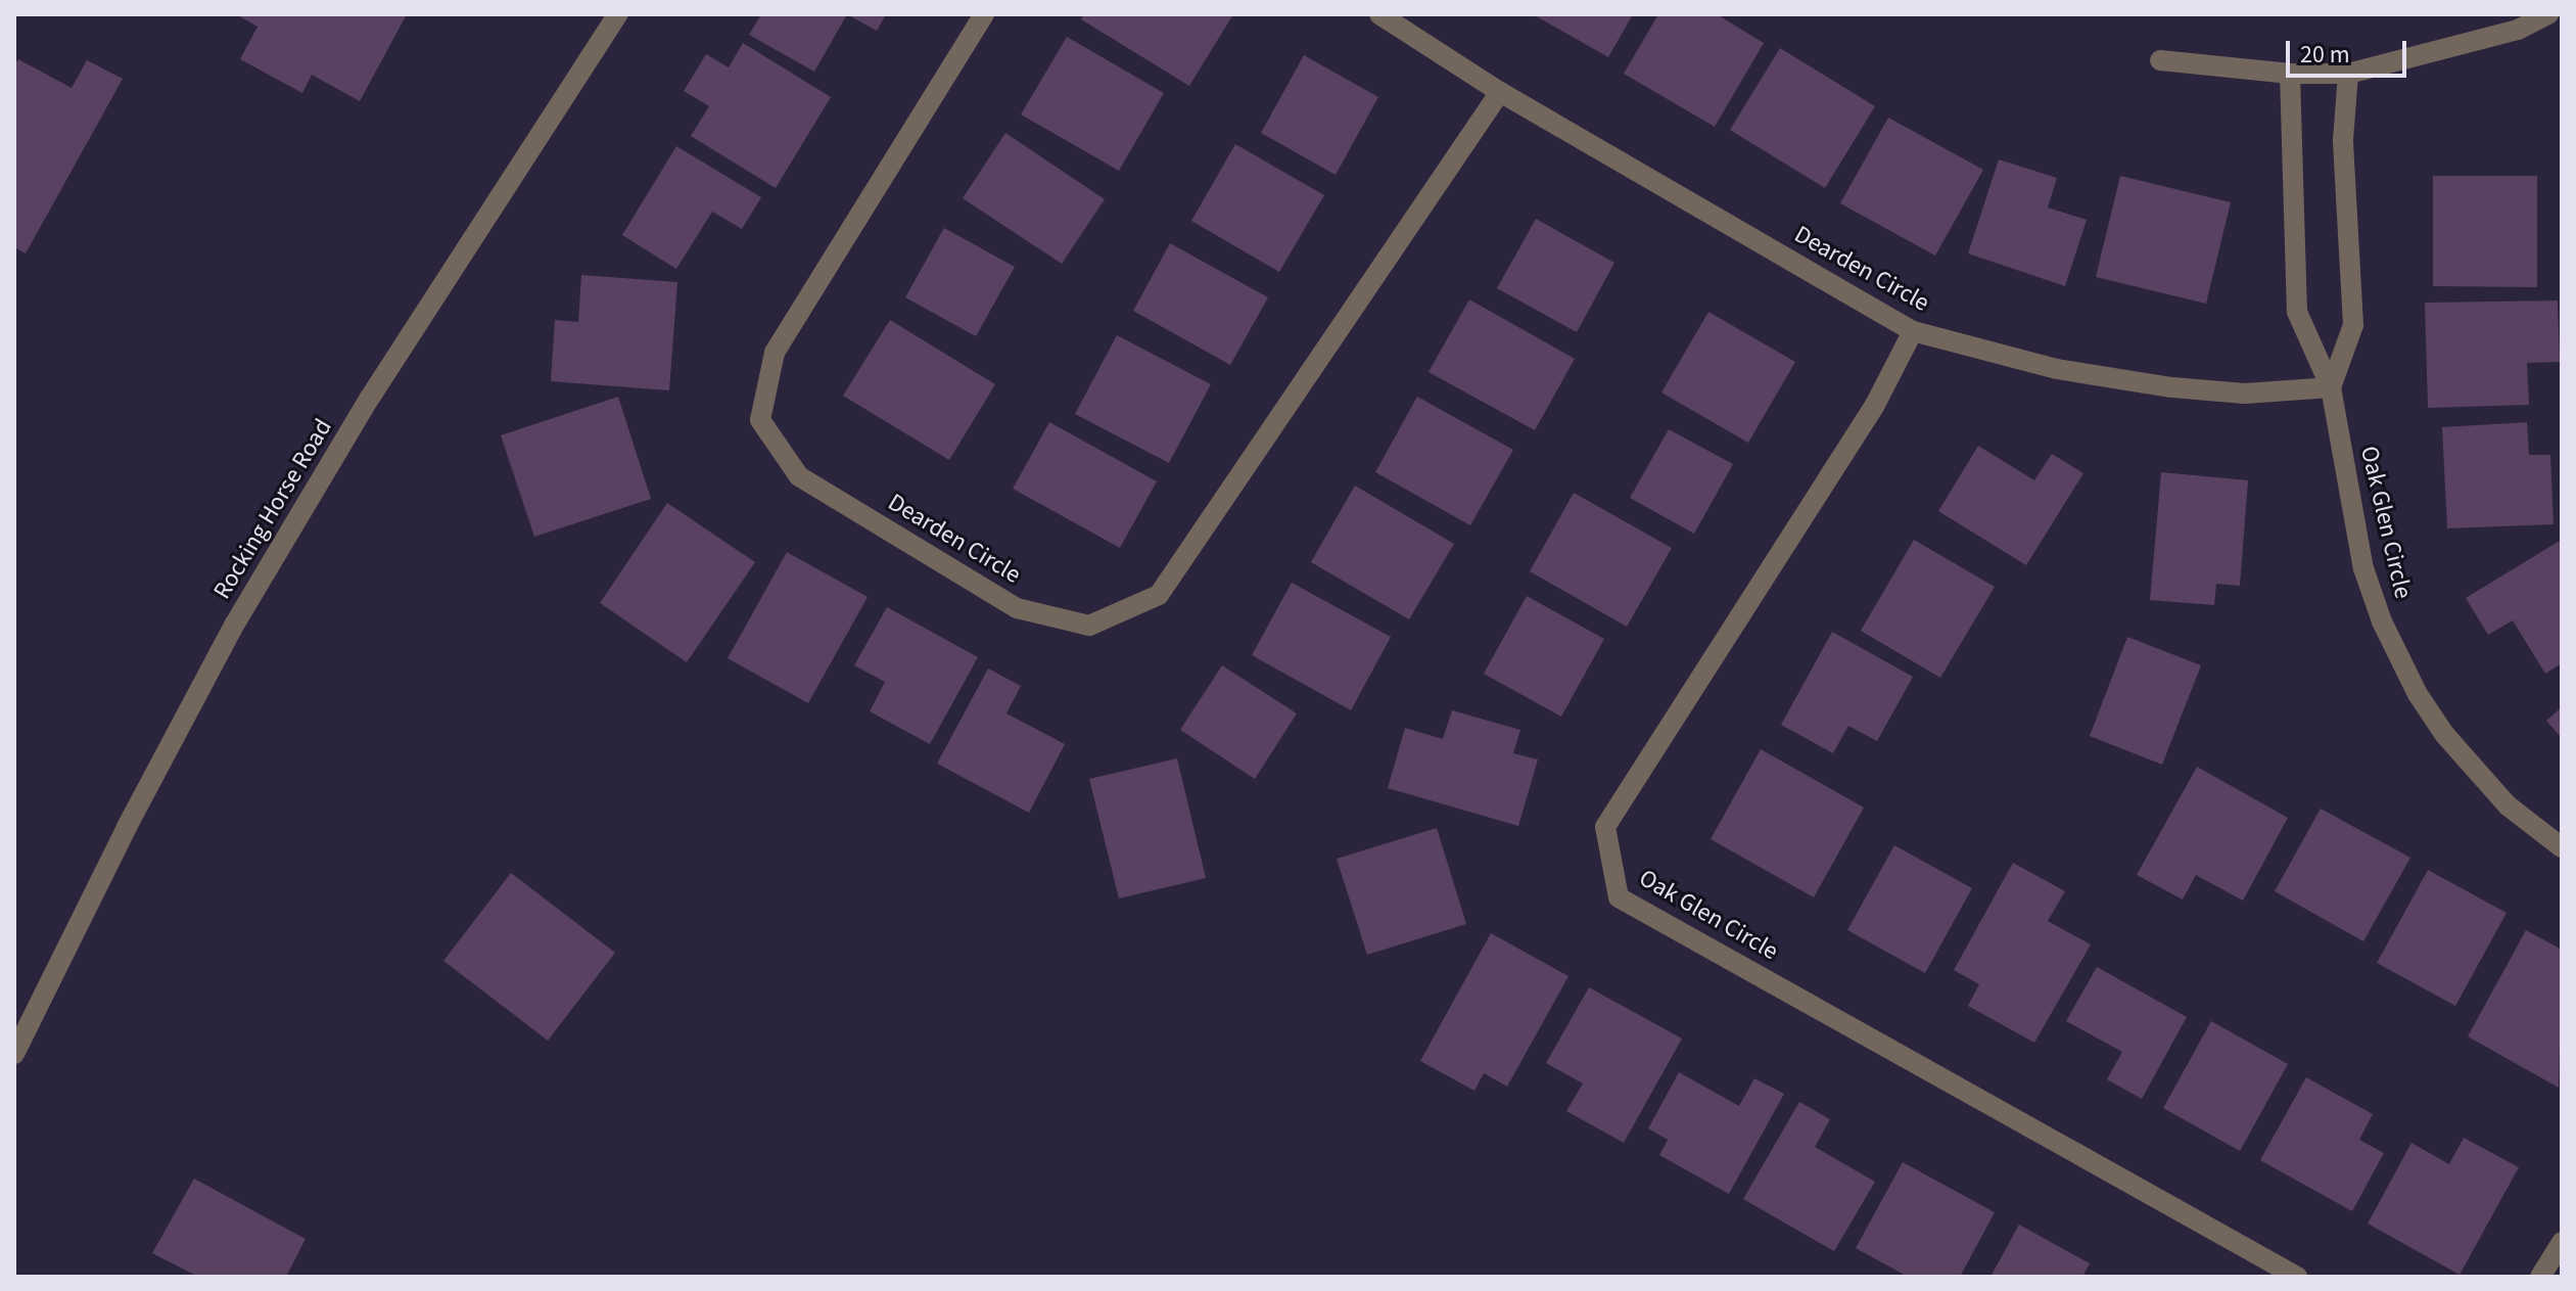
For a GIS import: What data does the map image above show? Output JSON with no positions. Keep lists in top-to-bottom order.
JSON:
{
  "streets": {
    "street": ["Dearden Circle", "Rocking Horse Road", "Oak Glen Circle"]
  },
  "crossings": [
    ["Dearden Circle", "Oak Glen Circle"]
  ],
  "scale_bar": "20 m"
}
